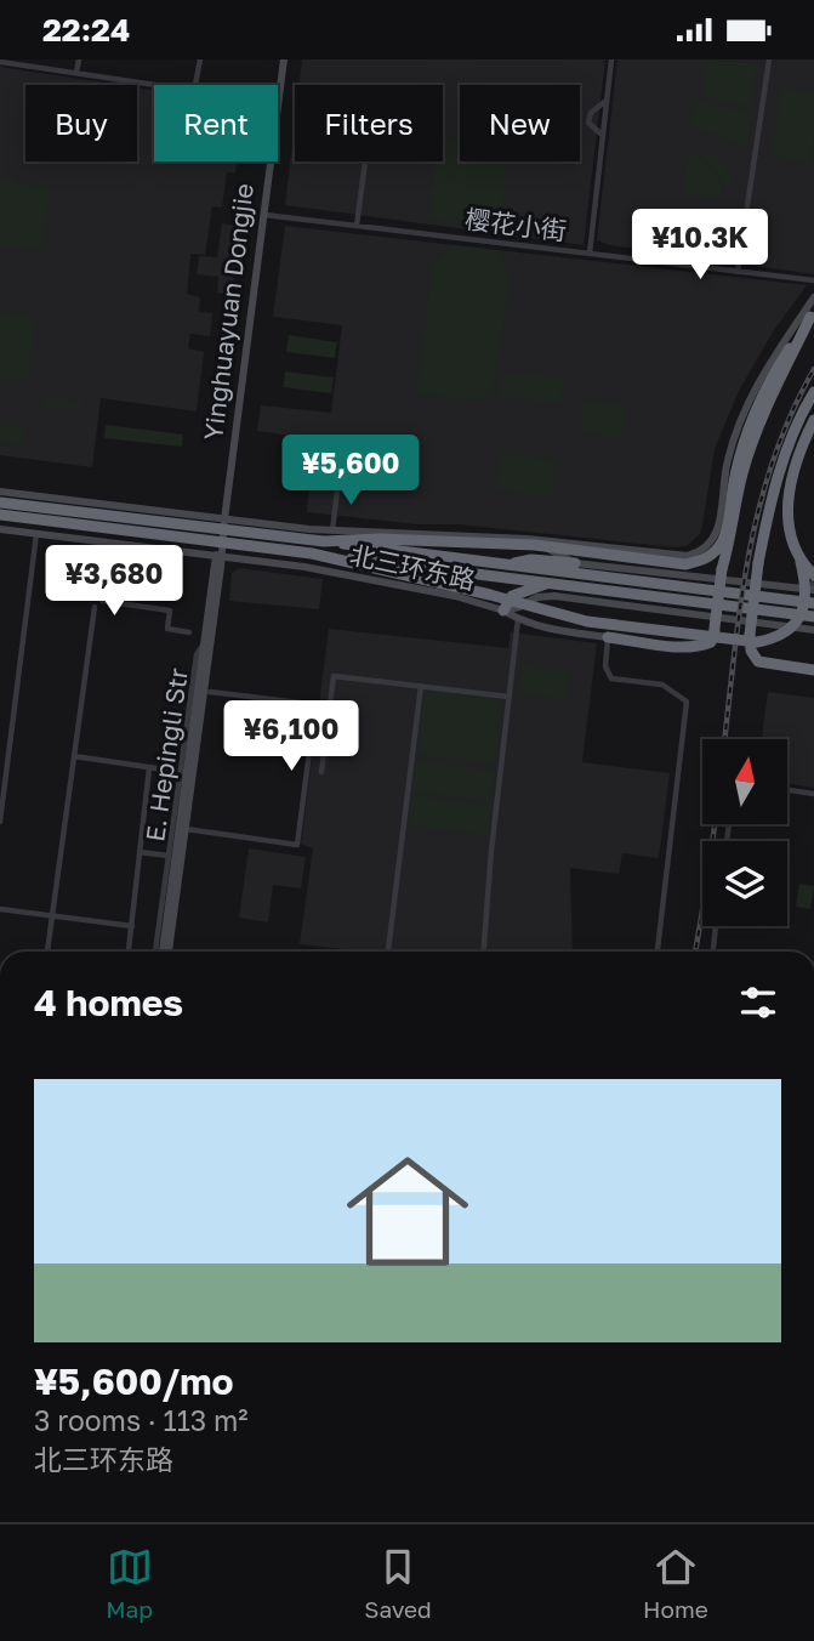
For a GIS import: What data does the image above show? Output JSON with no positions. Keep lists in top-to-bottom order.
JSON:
{
  "streets": {
    "street": [
      "樱花小街",
      "Yinghuayuan Dongjie",
      "北三环东路",
      "E. Hepingli Str"
    ]
  },
  "crossings": [
    ["樱花小街", "Yinghuayuan Dongjie"],
    ["Yinghuayuan Dongjie", "北三环东路"],
    ["Yinghuayuan Dongjie", "E. Hepingli Str"],
    ["北三环东路", "E. Hepingli Str"]
  ],
  "north": "top",
  "page": {
    "status": "22:24",
    "chip": [
      "Buy",
      "Rent",
      "Filters",
      "New"
    ],
    "price": [
      "¥10.3K",
      "¥5,600",
      "¥3,680",
      "¥6,100"
    ],
    "heading": "4 homes",
    "list": [
      {
        "name": "¥5,600/mo",
        "note": "3 rooms · 113 m² · 北三环东路"
      }
    ],
    "tabs": ["Map", "Saved", "Home"]
  }
}
